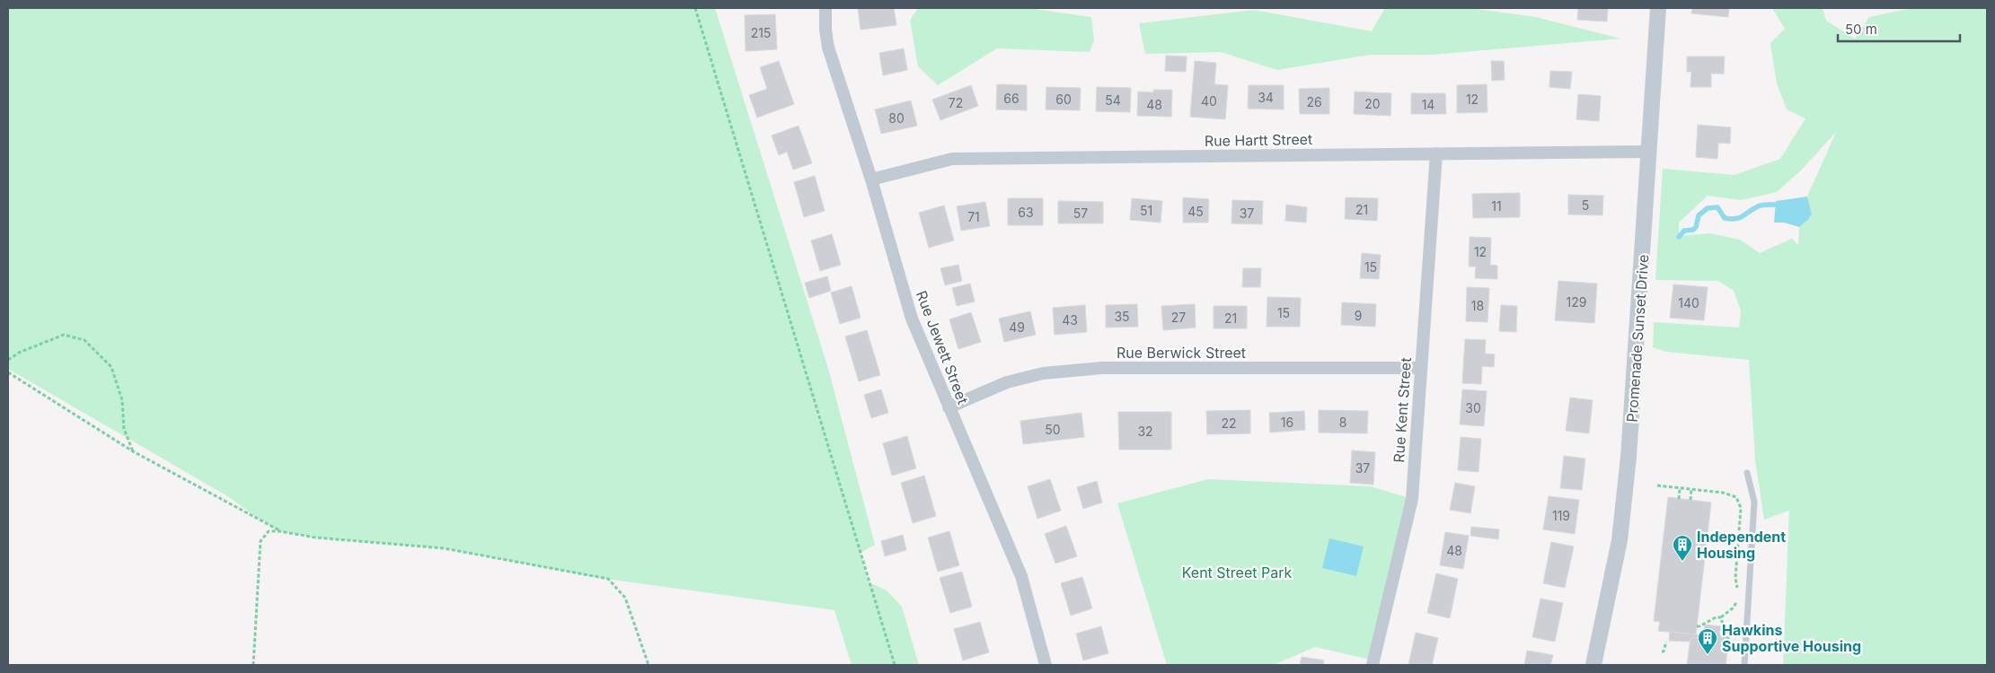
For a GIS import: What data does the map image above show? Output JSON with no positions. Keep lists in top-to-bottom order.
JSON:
{
  "streets": {
    "street": [
      "Rue Hartt Street",
      "Promenade Sunset Drive",
      "Rue Jewett Street",
      "Rue Berwick Street",
      "Rue Kent Street"
    ]
  },
  "crossings": [
    ["Rue Hartt Street", "Promenade Sunset Drive"],
    ["Rue Hartt Street", "Rue Jewett Street"],
    ["Rue Hartt Street", "Rue Kent Street"],
    ["Rue Jewett Street", "Rue Berwick Street"],
    ["Rue Berwick Street", "Rue Kent Street"]
  ],
  "parks": ["Kent Street Park"],
  "places": {
    "building": ["Independent Housing", "Hawkins Supportive Housing"]
  },
  "house_numbers": [
    "215",
    "34",
    "66",
    "60",
    "12",
    "54",
    "40",
    "26",
    "72",
    "20",
    "48",
    "14",
    "80",
    "5",
    "11",
    "21",
    "51",
    "45",
    "63",
    "57",
    "37",
    "71",
    "12",
    "15",
    "129",
    "140",
    "18",
    "15",
    "9",
    "35",
    "27",
    "21",
    "43",
    "49",
    "30",
    "16",
    "8",
    "22",
    "50",
    "32",
    "37",
    "119",
    "48"
  ],
  "scale_bar": "50 m"
}
